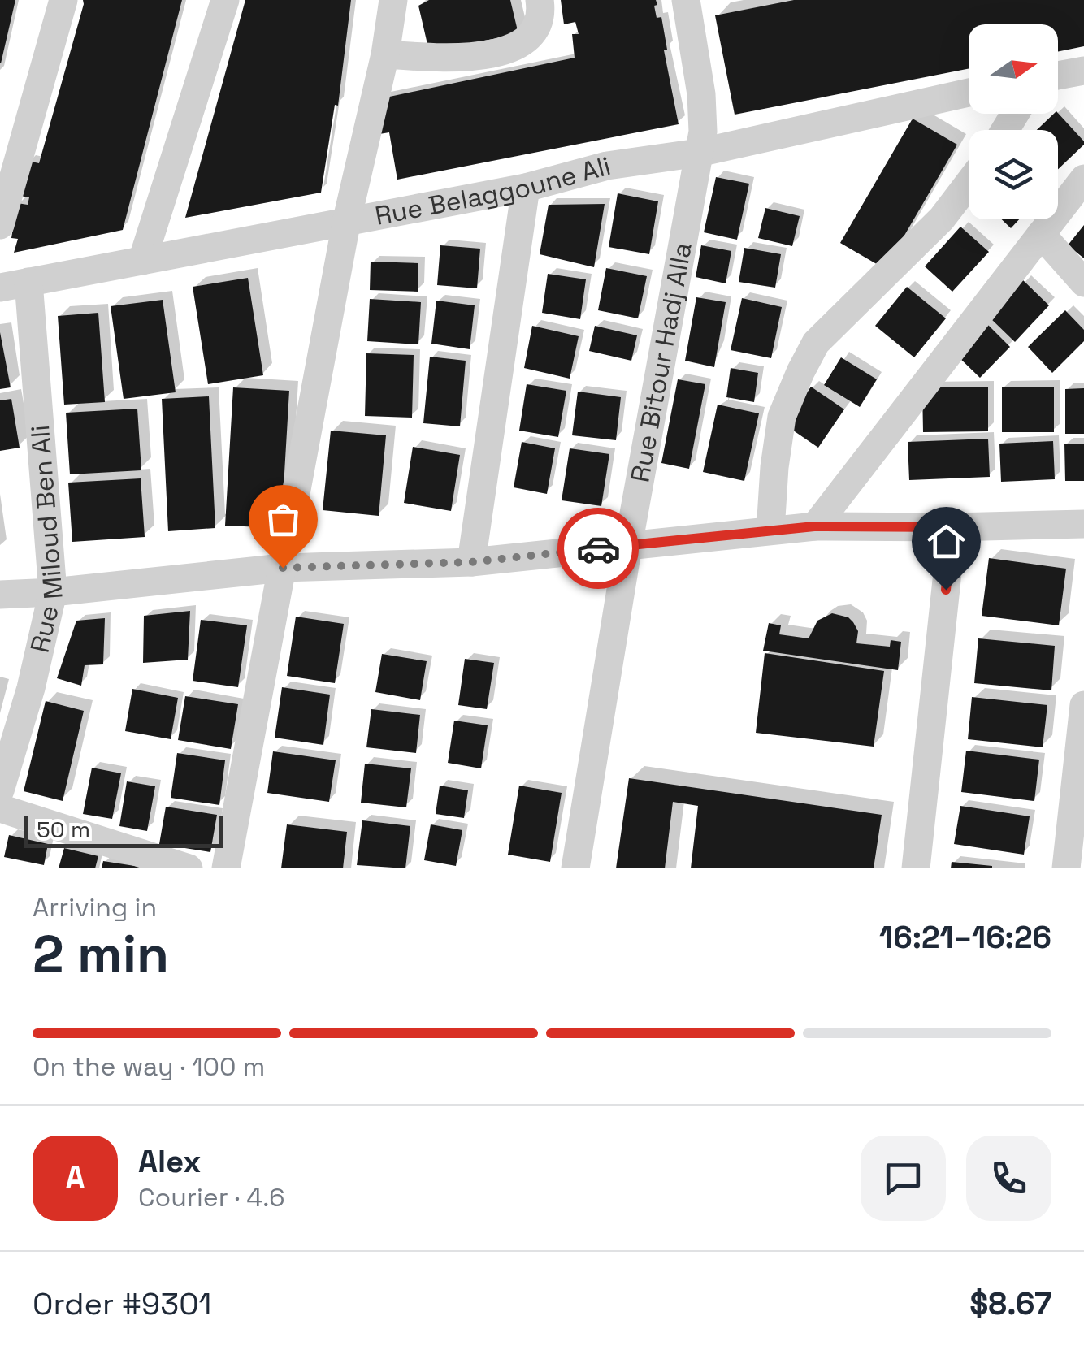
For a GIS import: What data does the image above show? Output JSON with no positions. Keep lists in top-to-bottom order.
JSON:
{
  "streets": {
    "street": ["Rue Belaggoune Ali", "Rue Bitour Hadj Alla", "Rue Miloud Ben Ali"]
  },
  "crossings": [
    ["Rue Belaggoune Ali", "Rue Bitour Hadj Alla"],
    ["Rue Belaggoune Ali", "Rue Miloud Ben Ali"]
  ],
  "scale_bar": "50 m",
  "north": "right",
  "page": {
    "scale": "50 m",
    "heading": ["2 min", "Arriving in", "16:21–16:26"],
    "panel": [
      "Alex",
      "Courier · 4.6",
      "Order #9301",
      "$8.67"
    ],
    "bar": "On the way · 100 m",
    "round": "A"
  }
}
